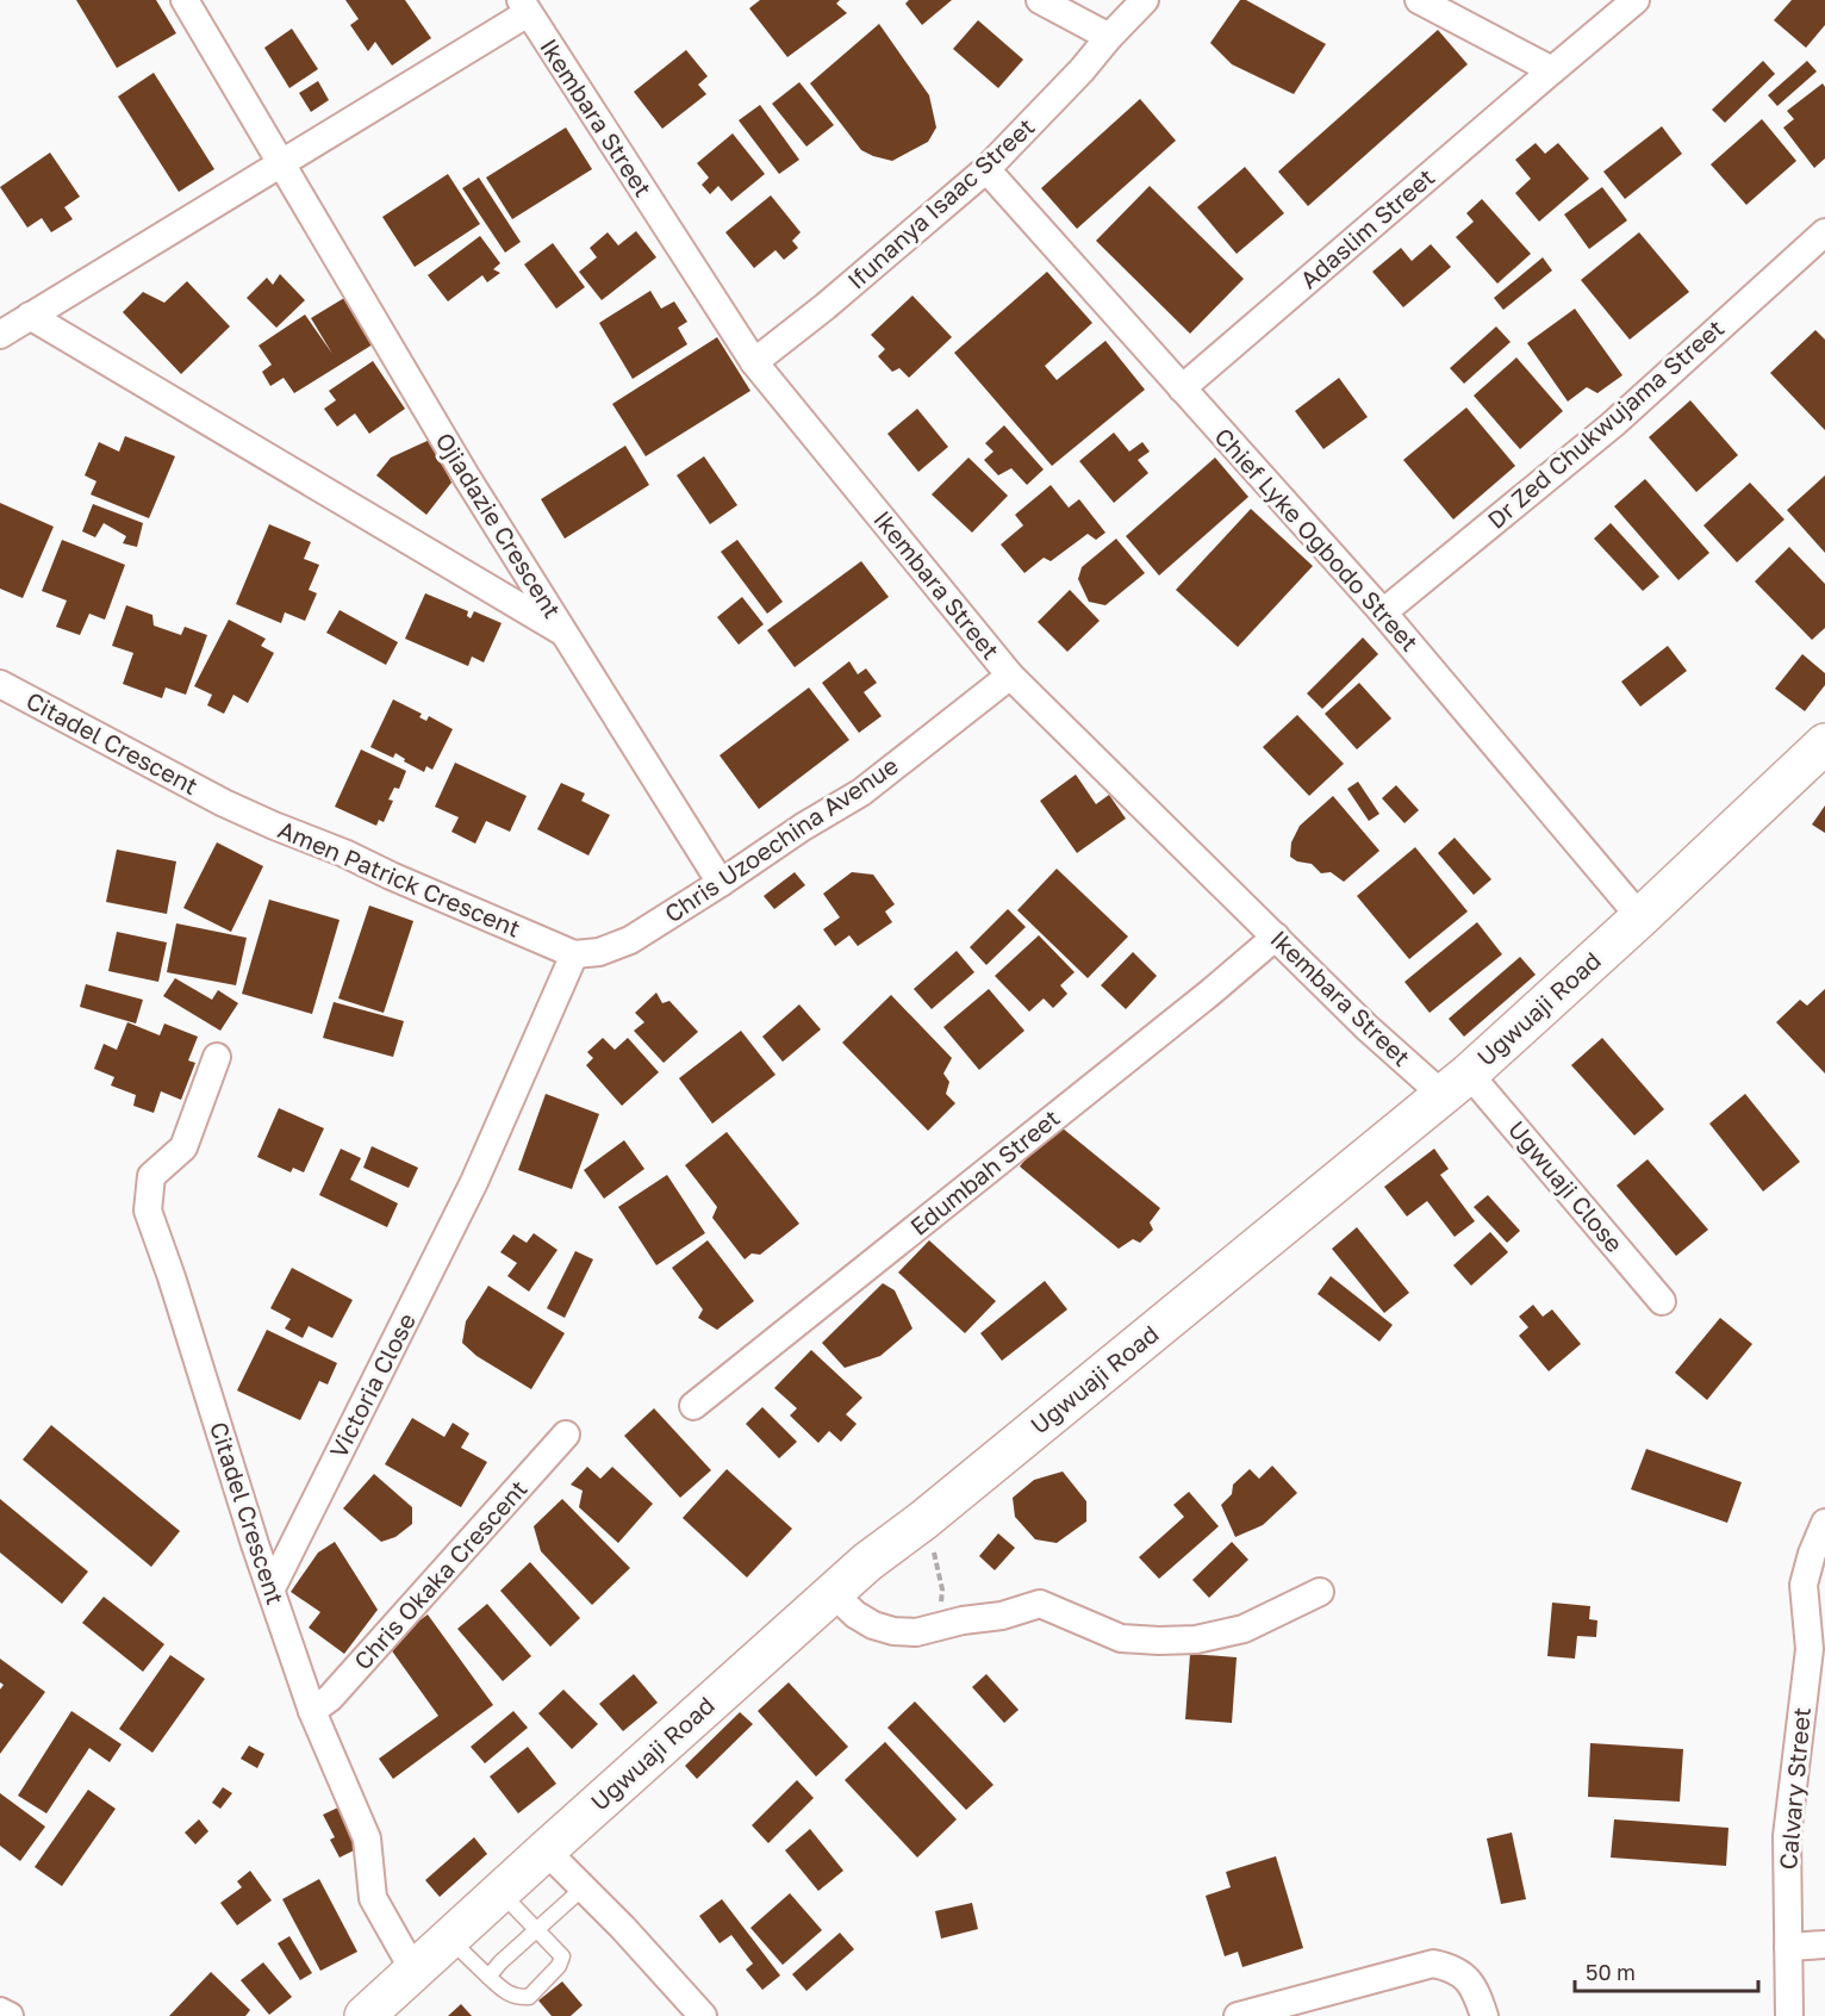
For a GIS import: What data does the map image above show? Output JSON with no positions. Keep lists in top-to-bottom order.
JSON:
{
  "streets": {
    "main road": ["Ugwuaji Road"],
    "street": [
      "Ikembara Street",
      "Ifunanya Isaac Street",
      "Adaslim Street",
      "Dr Zed Chukwujama Street",
      "Ojiadazie Crescent",
      "Chief Lyke Ogbodo Street",
      "Citadel Crescent",
      "Chris Uzoechina Avenue",
      "Amen Patrick Crescent",
      "Edumbah Street",
      "Ugwuaji Close",
      "Victoria Close",
      "Chris Okaka Crescent",
      "Calvary Street"
    ]
  },
  "crossings": [
    ["Ikembara Street", "Ifunanya Isaac Street"],
    ["Ikembara Street", "Chris Uzoechina Avenue"],
    ["Ikembara Street", "Ugwuaji Road"],
    ["Ikembara Street", "Edumbah Street"],
    ["Ikembara Street", "Ugwuaji Close"],
    ["Ifunanya Isaac Street", "Chief Lyke Ogbodo Street"],
    ["Adaslim Street", "Chief Lyke Ogbodo Street"],
    ["Dr Zed Chukwujama Street", "Chief Lyke Ogbodo Street"],
    ["Ojiadazie Crescent", "Chris Uzoechina Avenue"],
    ["Chief Lyke Ogbodo Street", "Ugwuaji Road"],
    ["Citadel Crescent", "Amen Patrick Crescent"],
    ["Citadel Crescent", "Ugwuaji Road"],
    ["Citadel Crescent", "Victoria Close"],
    ["Citadel Crescent", "Chris Okaka Crescent"],
    ["Chris Uzoechina Avenue", "Amen Patrick Crescent"],
    ["Chris Uzoechina Avenue", "Victoria Close"],
    ["Amen Patrick Crescent", "Victoria Close"],
    ["Ugwuaji Road", "Ugwuaji Close"]
  ],
  "scale_bar": "50 m"
}
